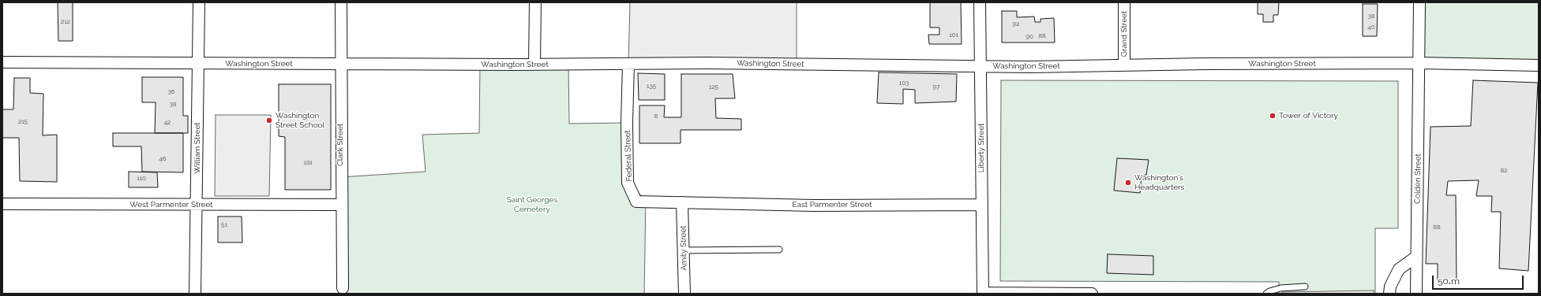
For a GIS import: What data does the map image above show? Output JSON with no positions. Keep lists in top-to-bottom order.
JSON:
{
  "streets": {
    "street": [
      "Grand Street",
      "Washington Street",
      "Clark Street",
      "William Street",
      "Liberty Street",
      "Federal Street",
      "Colden Street",
      "West Parmenter Street",
      "East Parmenter Street",
      "Amity Street"
    ]
  },
  "crossings": [
    ["Grand Street", "Washington Street"],
    ["Washington Street", "Clark Street"],
    ["Washington Street", "William Street"],
    ["Washington Street", "Liberty Street"],
    ["Washington Street", "Federal Street"],
    ["Washington Street", "Colden Street"],
    ["Clark Street", "West Parmenter Street"],
    ["William Street", "West Parmenter Street"],
    ["Liberty Street", "East Parmenter Street"],
    ["Federal Street", "East Parmenter Street"],
    ["Federal Street", "Amity Street"],
    ["East Parmenter Street", "Amity Street"]
  ],
  "parks": ["Saint Georges Cemetery"],
  "places": ["Tower of Victory", "Washington Street School", "Washington's Headquarters"],
  "house_numbers": [
    "38",
    "212",
    "92",
    "40",
    "101",
    "88",
    "90",
    "103",
    "135",
    "125",
    "97",
    "36",
    "38",
    "6",
    "215",
    "42",
    "46",
    "191",
    "82",
    "110",
    "51",
    "88"
  ],
  "scale_bar": "50 m"
}
